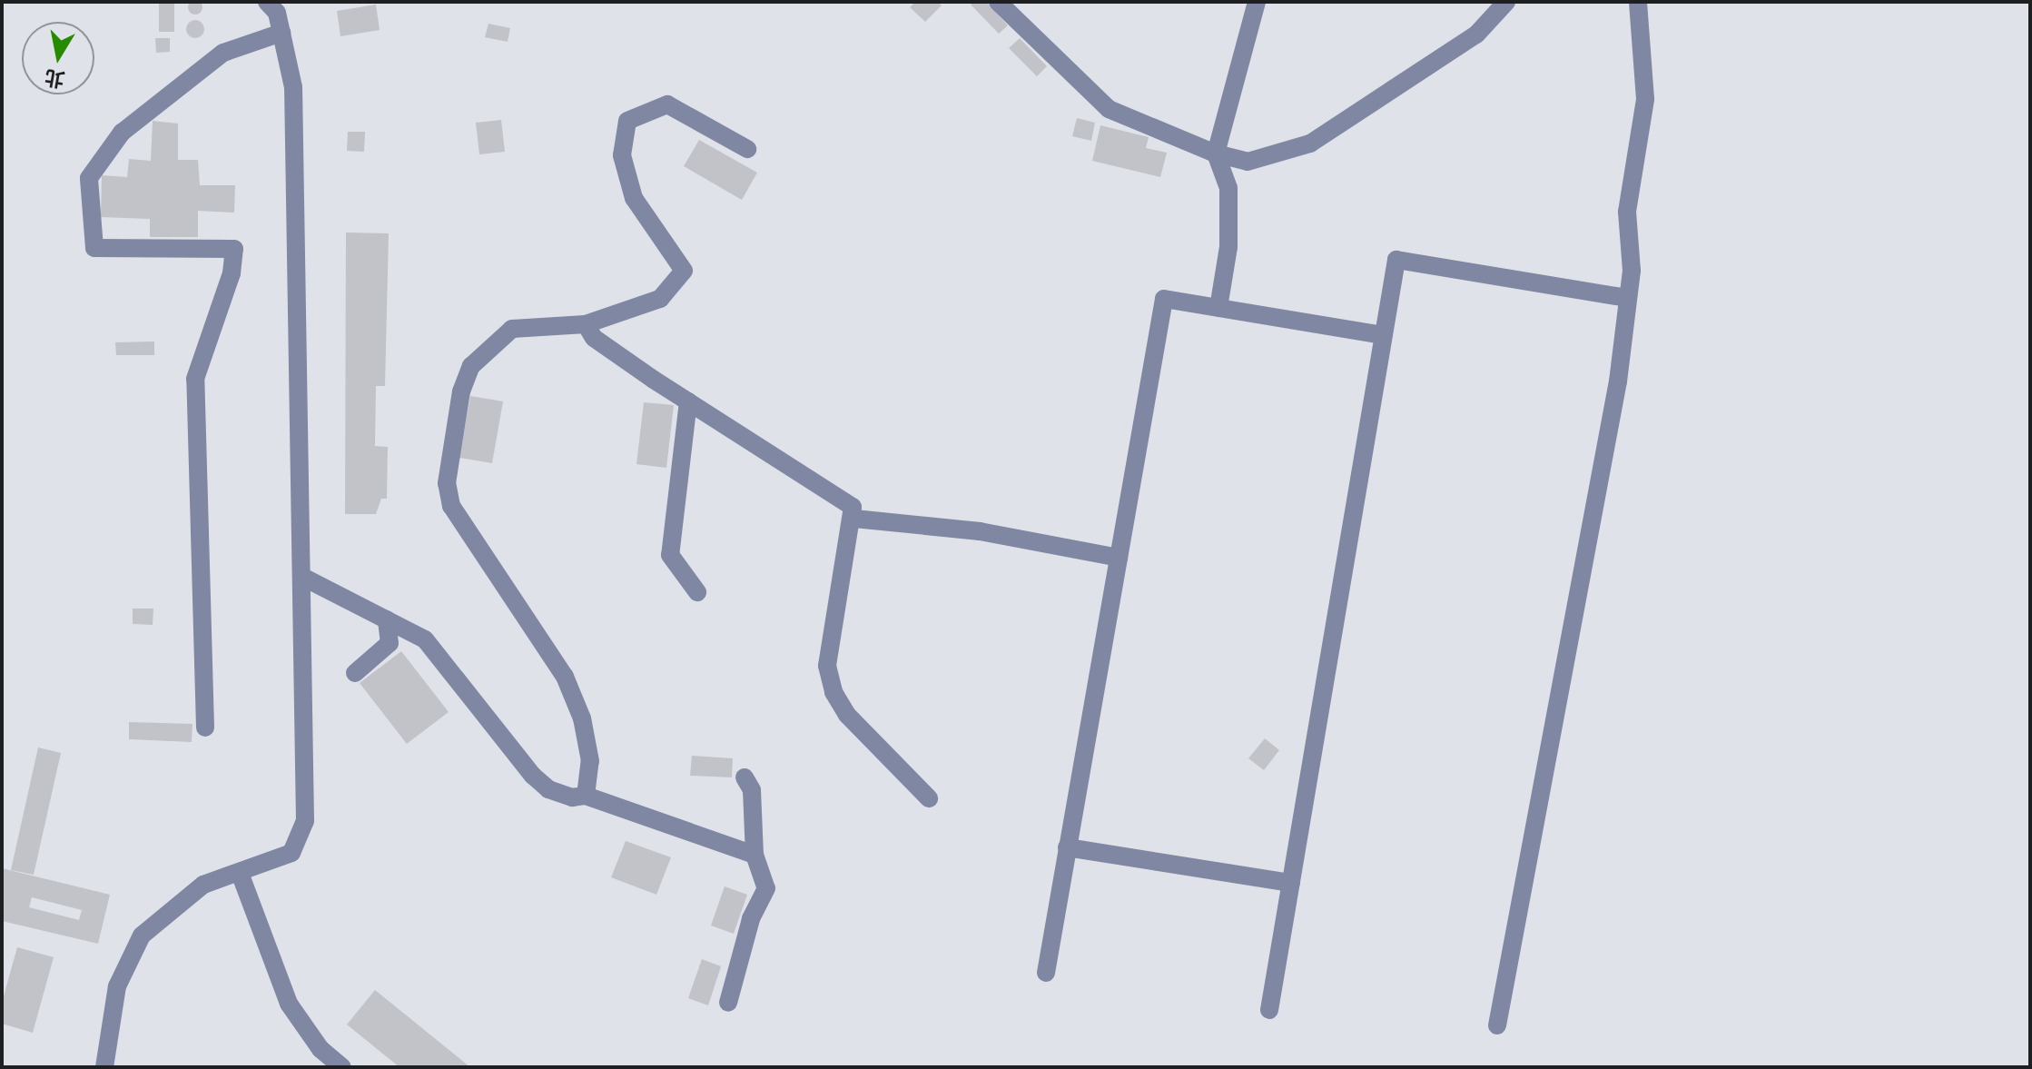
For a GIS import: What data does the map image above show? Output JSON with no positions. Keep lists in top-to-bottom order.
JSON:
{
  "north": "bottom"
}
